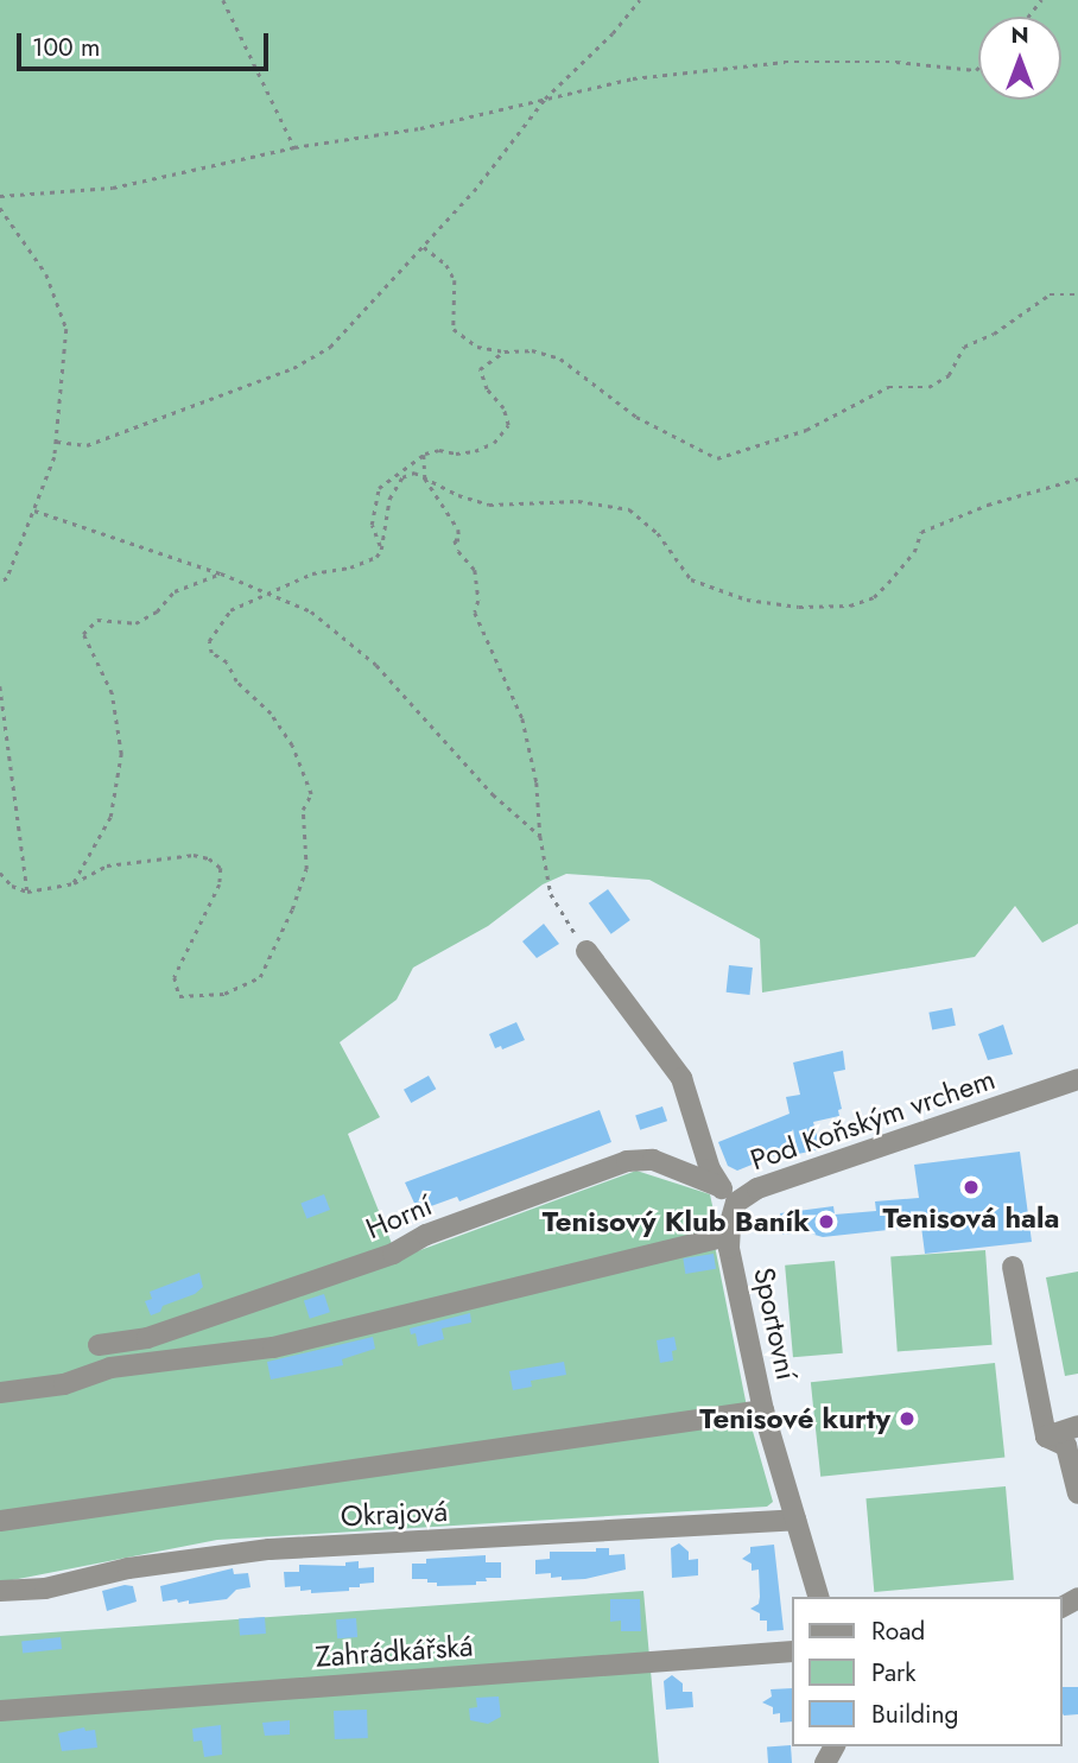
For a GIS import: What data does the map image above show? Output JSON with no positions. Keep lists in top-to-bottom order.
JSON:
{
  "streets": {
    "street": [
      "Pod Koňským vrchem",
      "Horní",
      "Sportovní",
      "Okrajová",
      "Zahrádkářská"
    ]
  },
  "crossings": [
    ["Pod Koňským vrchem", "Horní"],
    ["Pod Koňským vrchem", "Sportovní"],
    ["Sportovní", "Okrajová"]
  ],
  "places": ["Tenisová hala", "Tenisový Klub Baník", "Tenisové kurty"],
  "legend": ["Road", "Park", "Building"],
  "scale_bar": "100 m",
  "north": "top"
}
